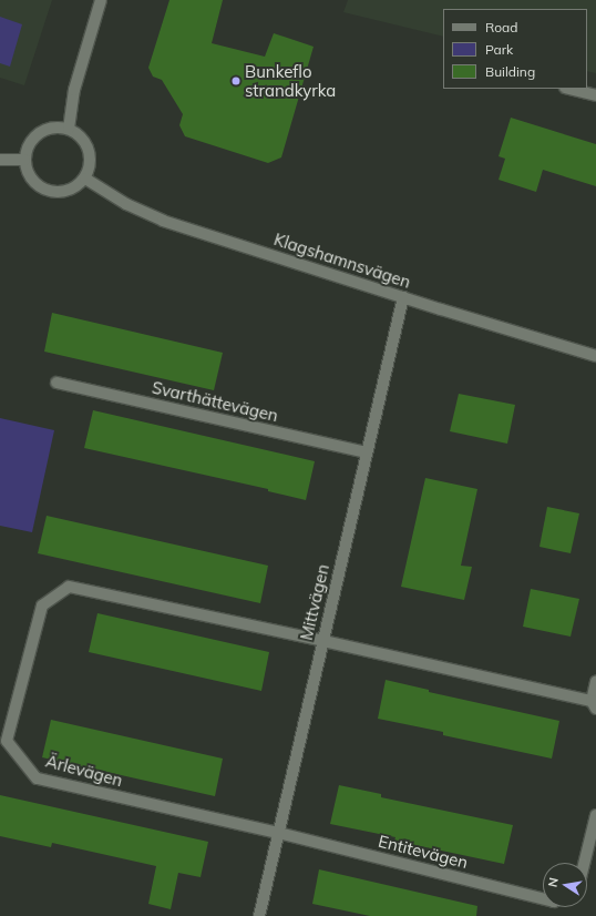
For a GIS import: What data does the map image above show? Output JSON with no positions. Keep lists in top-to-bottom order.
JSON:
{
  "streets": {
    "street": [
      "Klagshamnsvägen",
      "Svarthättevägen",
      "Mittvägen",
      "Ärlevägen",
      "Entitevägen"
    ]
  },
  "crossings": [
    ["Klagshamnsvägen", "Mittvägen"],
    ["Svarthättevägen", "Mittvägen"],
    ["Mittvägen", "Ärlevägen"],
    ["Mittvägen", "Entitevägen"],
    ["Ärlevägen", "Entitevägen"]
  ],
  "places": ["Bunkeflo strandkyrka"],
  "legend": ["Road", "Park", "Building"],
  "north": "left"
}
